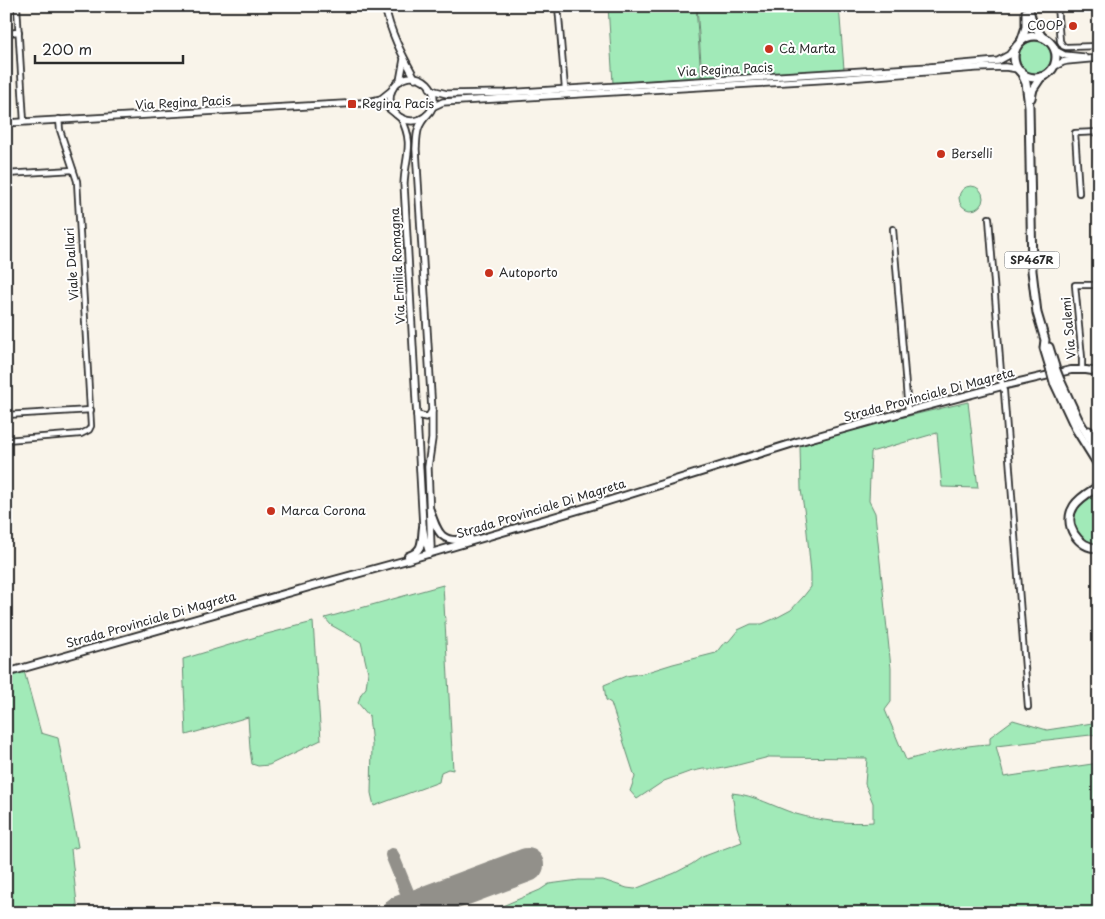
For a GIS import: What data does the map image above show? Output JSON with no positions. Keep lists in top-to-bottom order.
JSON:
{
  "streets": {
    "main road": ["SP467R", "Strada Provinciale Di Magreta"],
    "street": [
      "Via Regina Pacis",
      "Viale Dallari",
      "Via Emilia Romagna",
      "Via Salemi"
    ]
  },
  "crossings": [
    ["Via Regina Pacis", "SP467R"],
    ["Via Regina Pacis", "Viale Dallari"],
    ["Via Regina Pacis", "Via Emilia Romagna"],
    ["Via Emilia Romagna", "Strada Provinciale Di Magreta"],
    ["Via Salemi", "Strada Provinciale Di Magreta"]
  ],
  "places": {
    "other": [
      "COOP",
      "Cà Marta",
      "Berselli",
      "Autoporto",
      "Marca Corona"
    ],
    "transit": ["Regina Pacis"]
  },
  "scale_bar": "200 m"
}
